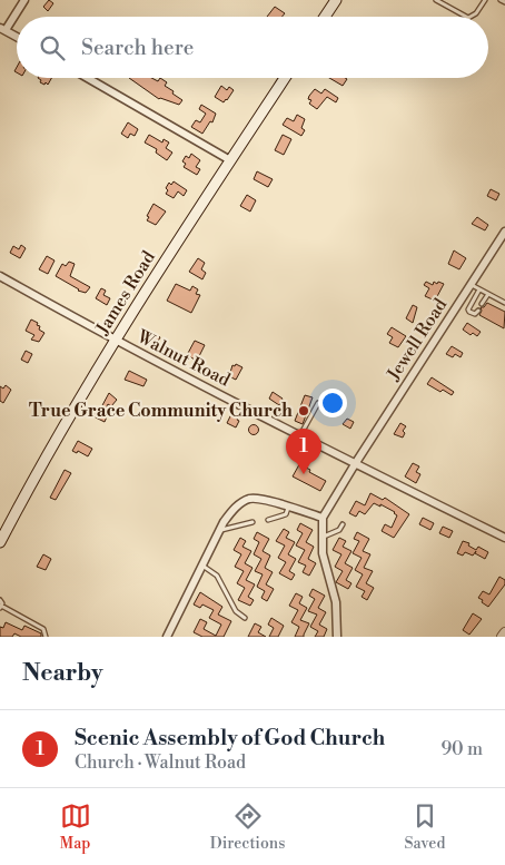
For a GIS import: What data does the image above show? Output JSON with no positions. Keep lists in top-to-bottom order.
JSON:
{
  "streets": {
    "main road": ["James Road"],
    "street": ["Jewell Road", "Walnut Road"]
  },
  "crossings": [
    ["James Road", "Walnut Road"],
    ["Jewell Road", "Walnut Road"]
  ],
  "places": ["True Grace Community Church"],
  "page": {
    "search": "Search here",
    "pins": "1",
    "heading": "Nearby",
    "list": [
      {
        "mark": "1",
        "name": "Scenic Assembly of God Church",
        "note": "Church · Walnut Road",
        "value": "90 m"
      }
    ],
    "nav": ["Map", "Directions", "Saved"]
  }
}
